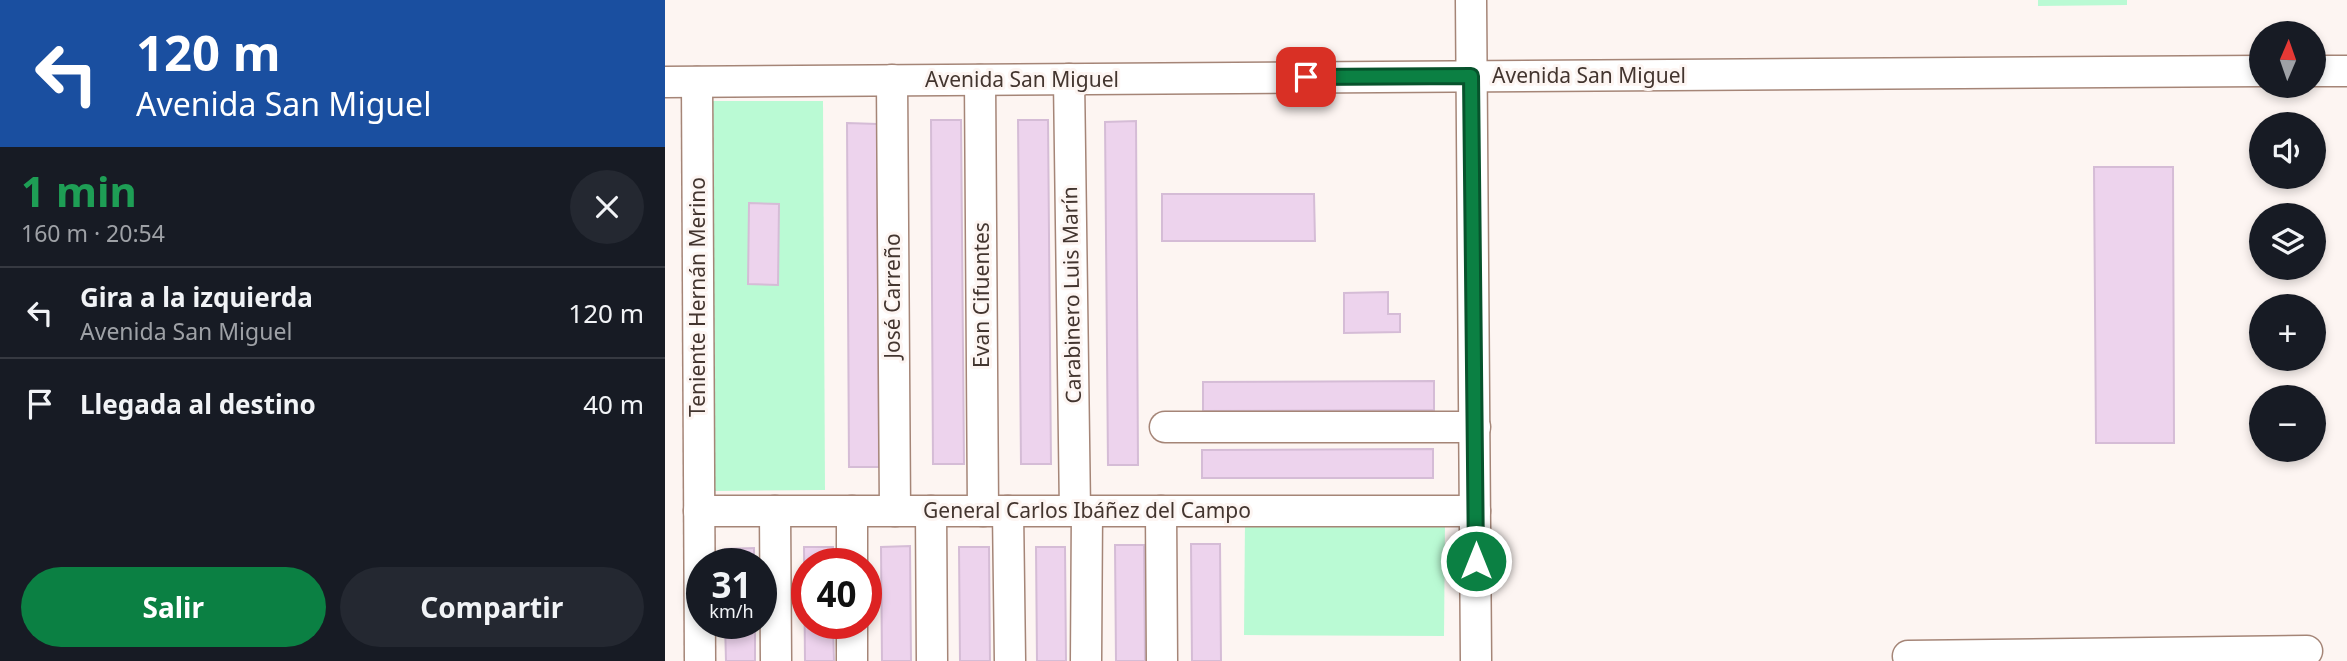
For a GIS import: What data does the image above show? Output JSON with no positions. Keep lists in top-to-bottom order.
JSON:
{
  "streets": {
    "street": [
      "Avenida San Miguel",
      "Evan Cifuentes",
      "Carabinero Luis Marín",
      "José Carreño",
      "Teniente Hernán Merino",
      "General Carlos Ibáñez del Campo"
    ]
  },
  "crossings": [
    ["Avenida San Miguel", "Evan Cifuentes"],
    ["Avenida San Miguel", "Carabinero Luis Marín"],
    ["Avenida San Miguel", "José Carreño"],
    ["Avenida San Miguel", "Teniente Hernán Merino"],
    ["Evan Cifuentes", "General Carlos Ibáñez del Campo"],
    ["Carabinero Luis Marín", "General Carlos Ibáñez del Campo"],
    ["José Carreño", "General Carlos Ibáñez del Campo"],
    ["Teniente Hernán Merino", "General Carlos Ibáñez del Campo"]
  ],
  "north": "top",
  "page": {
    "turn": ["120 m", "Avenida San Miguel"],
    "map_buttons": ["+", "−"],
    "heading": ["1 min", "160 m · 20:54"],
    "list": [
      {
        "name": "Gira a la izquierda",
        "note": "Avenida San Miguel",
        "value": "120 m"
      },
      {
        "name": "Llegada al destino",
        "value": "40 m"
      }
    ],
    "speed": "31 km/h",
    "limit": "40",
    "buttons": ["Salir", "Compartir"]
  }
}
